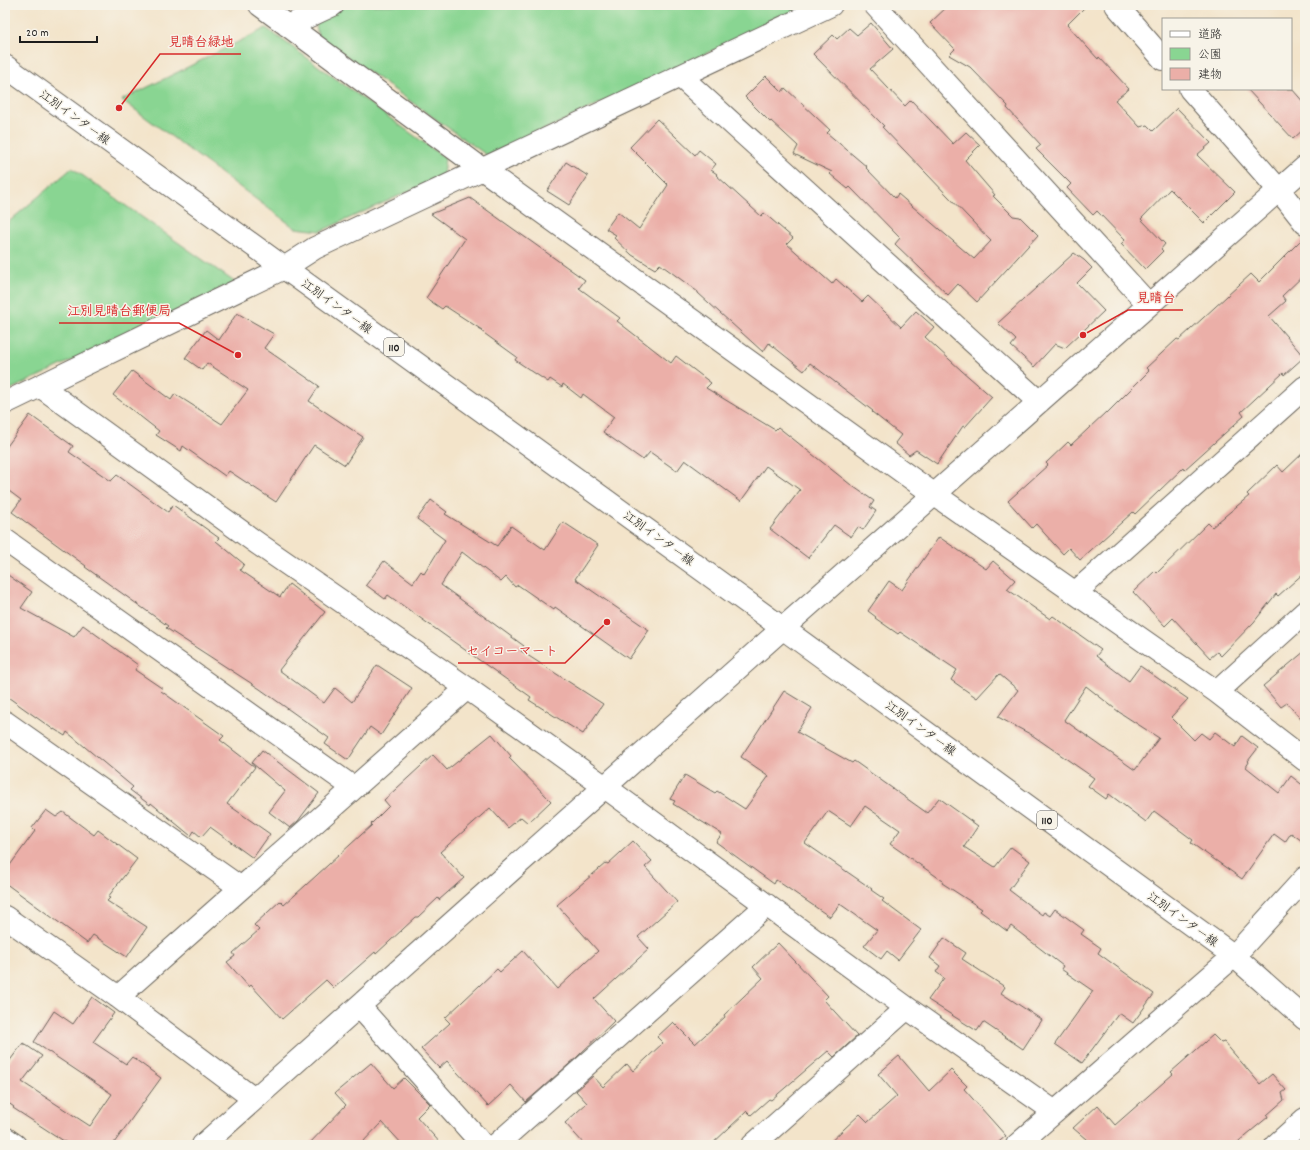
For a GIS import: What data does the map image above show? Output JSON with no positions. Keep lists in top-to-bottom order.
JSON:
{
  "streets": {
    "street": ["江別インター線", "110"]
  },
  "places": [
    "見晴台緑地",
    "見晴台",
    "江別見晴台郵便局",
    "セイコーマート"
  ],
  "legend": ["道路", "公園", "建物"],
  "scale_bar": "20 m"
}
